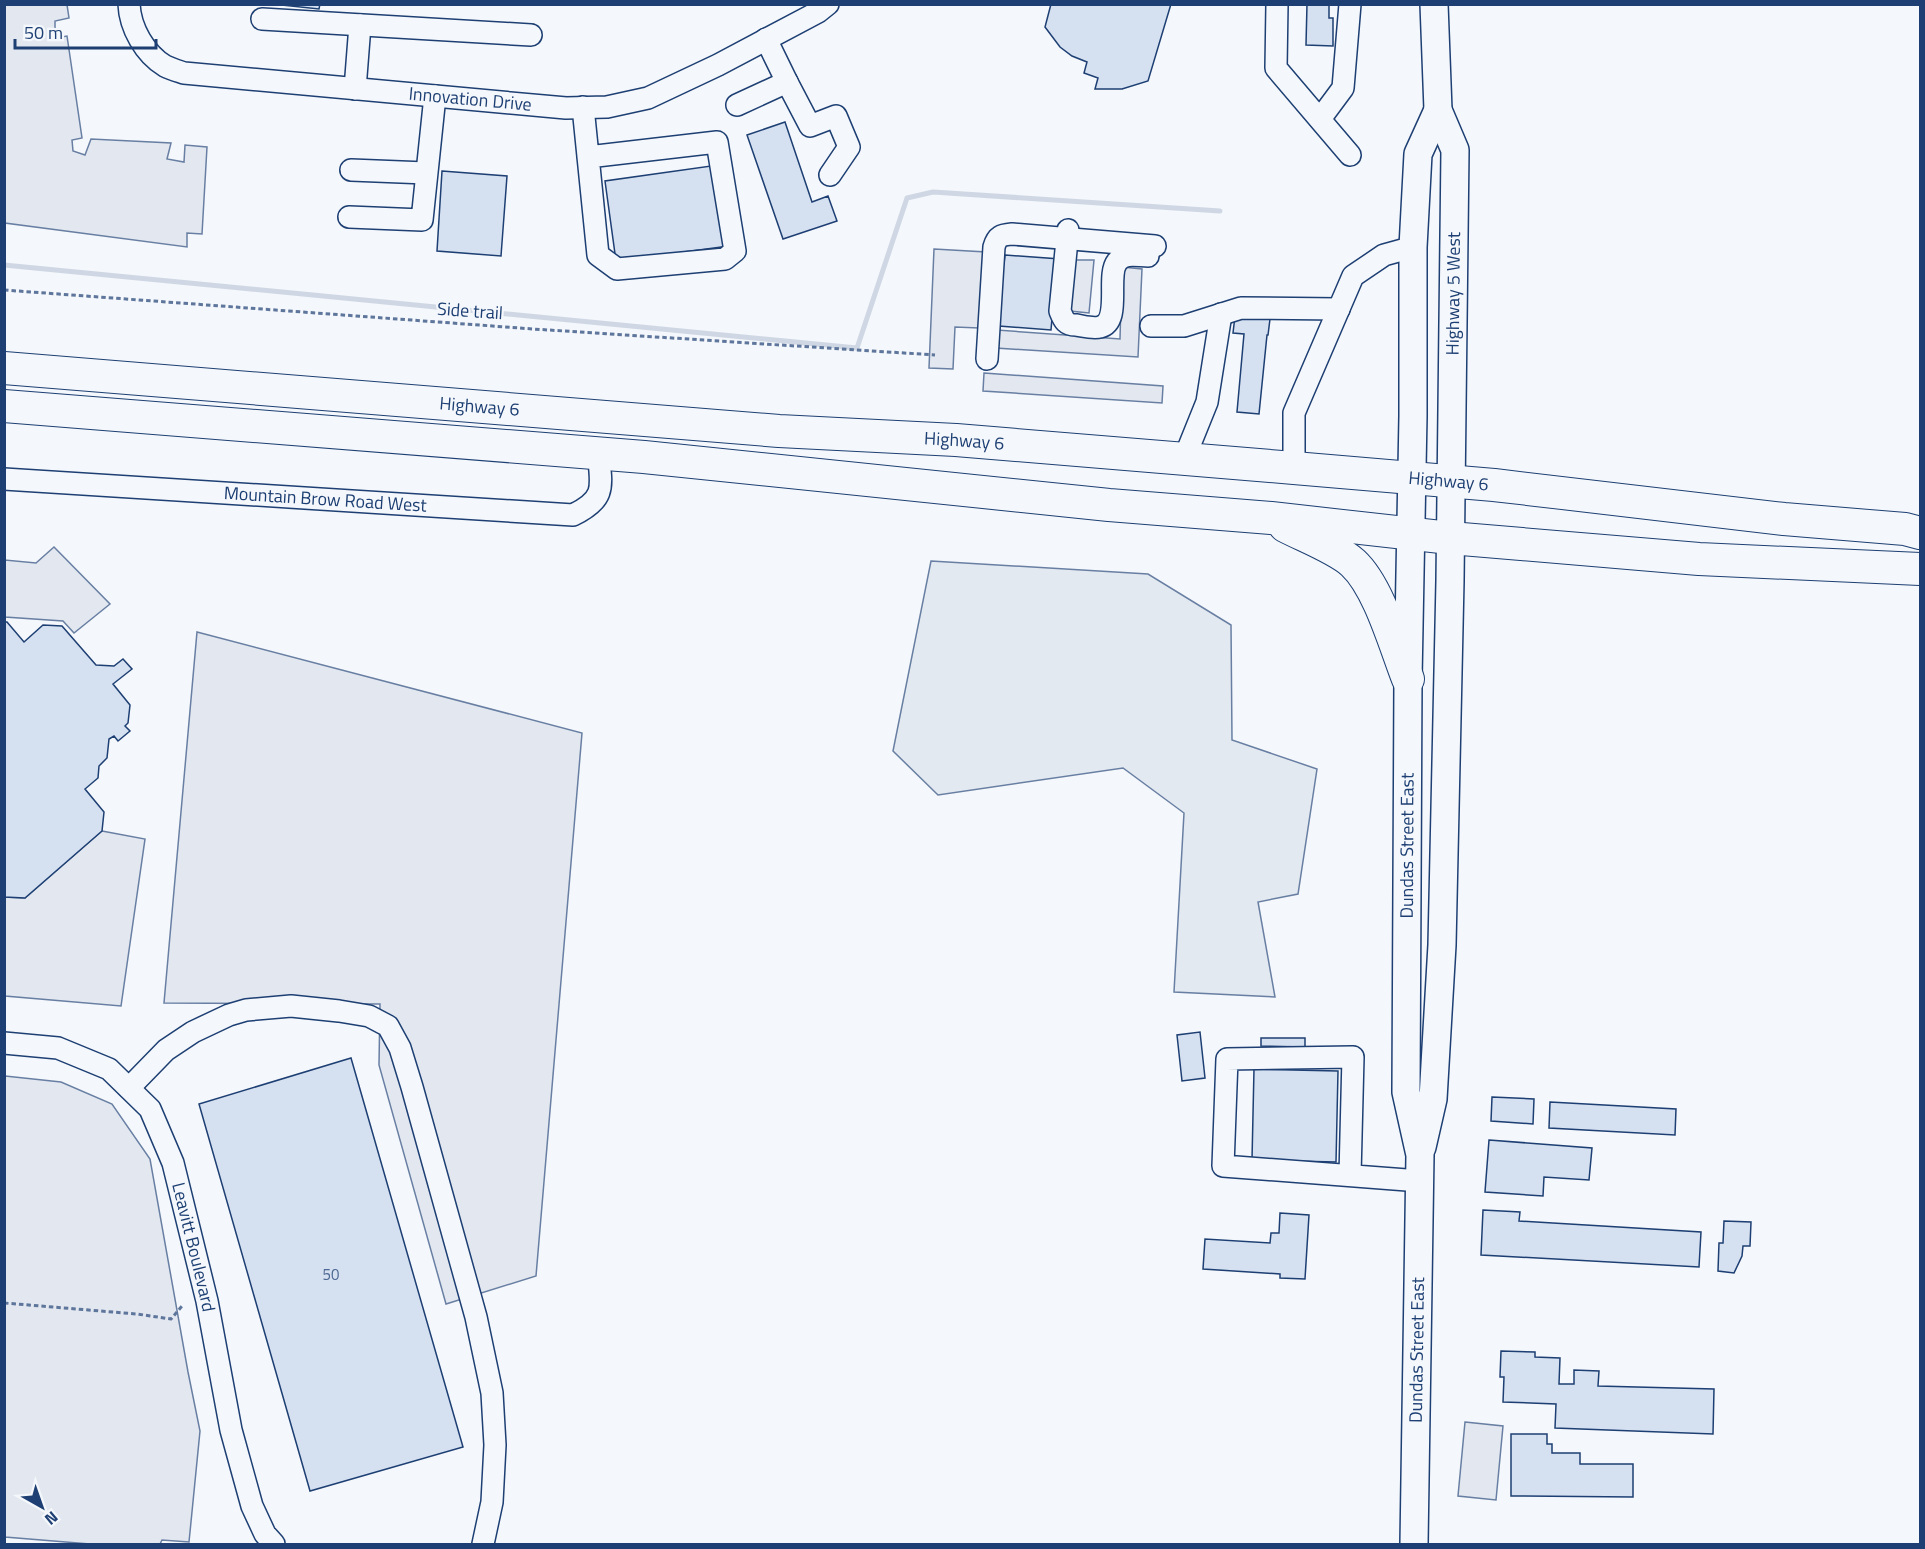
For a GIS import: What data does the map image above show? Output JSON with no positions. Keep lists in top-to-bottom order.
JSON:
{
  "streets": {
    "highway": ["Highway 6"],
    "main road": ["Highway 5 West", "Dundas Street East"],
    "street": ["Innovation Drive", "Mountain Brow Road West", "Leavitt Boulevard"],
    "path": ["Side trail"]
  },
  "crossings": [
    ["Highway 5 West", "Highway 6"],
    ["Highway 5 West", "Dundas Street East"]
  ],
  "house_numbers": ["50"],
  "scale_bar": "50 m",
  "north": "bottom right"
}
